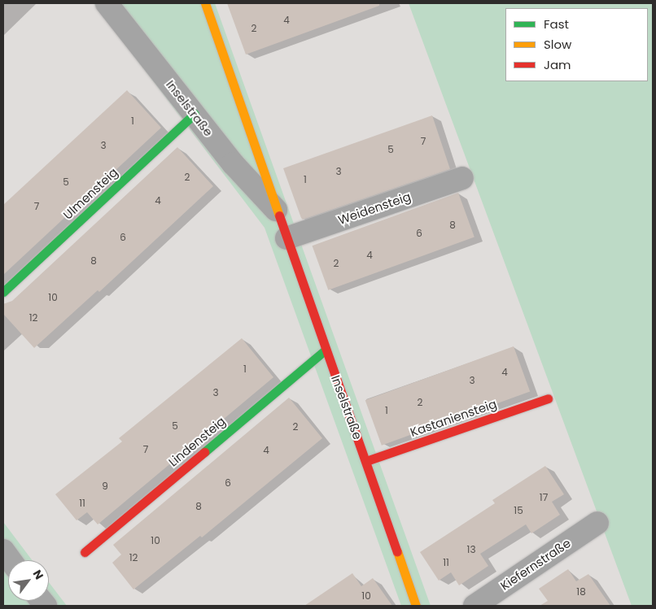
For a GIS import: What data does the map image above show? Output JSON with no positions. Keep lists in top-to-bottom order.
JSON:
{
  "streets": {
    "street": [
      "Inselstraße",
      "Ulmensteig",
      "Weidensteig",
      "Kastaniensteig",
      "Lindensteig",
      "Kiefernstraße"
    ]
  },
  "crossings": [
    ["Inselstraße", "Ulmensteig"],
    ["Inselstraße", "Weidensteig"],
    ["Inselstraße", "Kastaniensteig"],
    ["Inselstraße", "Lindensteig"]
  ],
  "house_numbers": [
    "4",
    "2",
    "1",
    "7",
    "3",
    "5",
    "3",
    "2",
    "1",
    "5",
    "4",
    "7",
    "8",
    "6",
    "6",
    "4",
    "8",
    "2",
    "10",
    "12",
    "1",
    "4",
    "3",
    "3",
    "2",
    "1",
    "5",
    "2",
    "7",
    "4",
    "6",
    "9",
    "17",
    "11",
    "8",
    "15",
    "10",
    "13",
    "12",
    "11",
    "18",
    "10"
  ],
  "legend": ["Fast", "Slow", "Jam"],
  "north": "top right"
}
